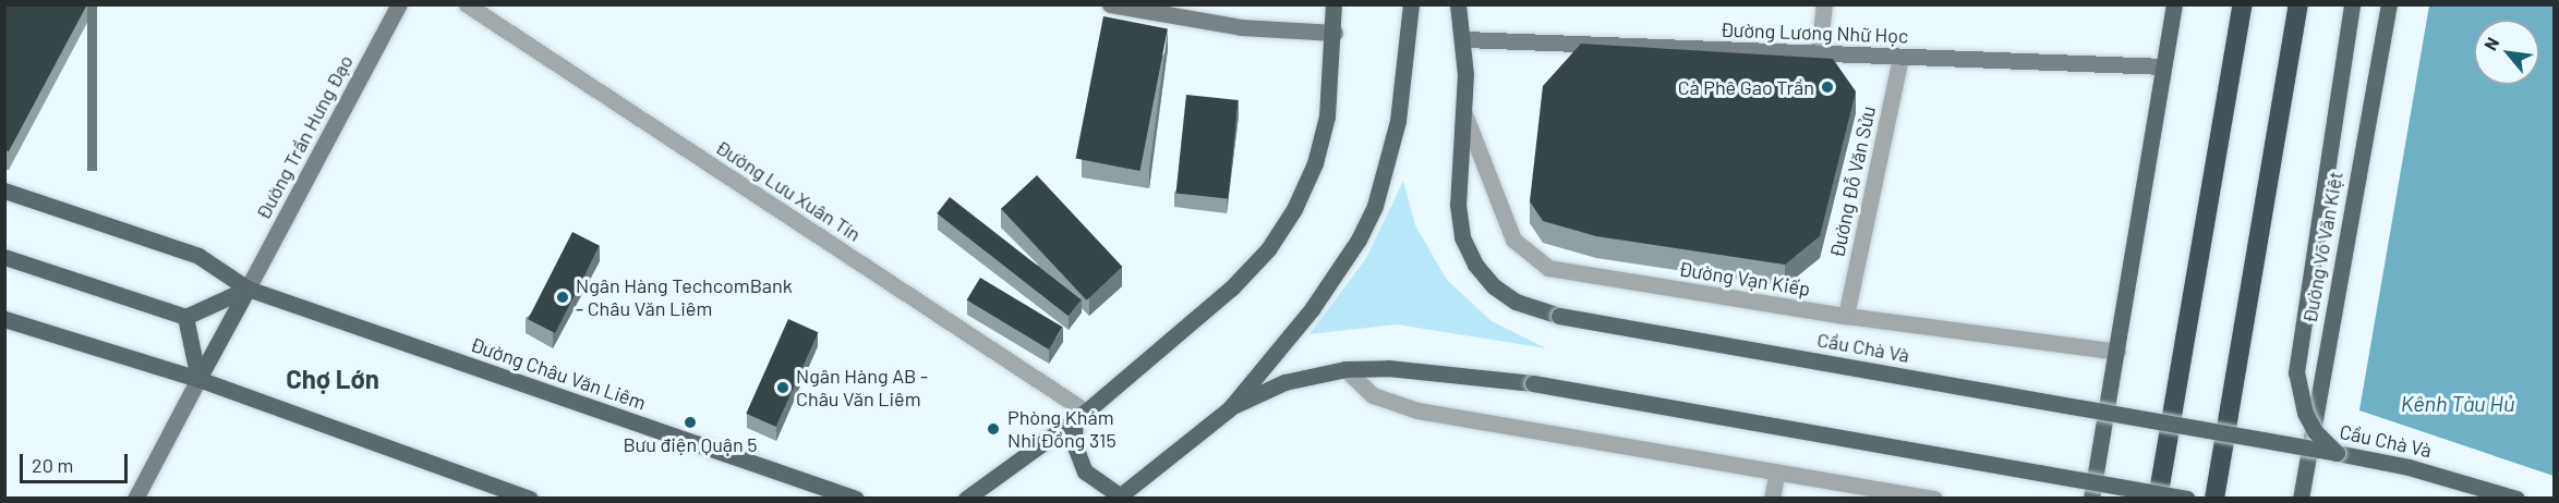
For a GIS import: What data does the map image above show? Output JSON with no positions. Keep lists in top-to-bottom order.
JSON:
{
  "streets": {
    "main road": ["Đường Võ Văn Kiệt", "Cầu Chà Và", "Đường Châu Văn Liêm"],
    "street": [
      "Đường Lương Nhữ Học",
      "Đường Trần Hưng Đạo",
      "Đường Đỗ Văn Sửu",
      "Đường Lưu Xuân Tín",
      "Đường Vạn Kiếp"
    ]
  },
  "crossings": [
    ["Đường Lương Nhữ Học", "Đường Đỗ Văn Sửu"],
    ["Đường Lương Nhữ Học", "Cầu Chà Và"],
    ["Đường Trần Hưng Đạo", "Đường Châu Văn Liêm"],
    ["Đường Đỗ Văn Sửu", "Đường Vạn Kiếp"],
    ["Đường Vạn Kiếp", "Cầu Chà Và"]
  ],
  "districts": ["Chợ Lớn"],
  "water": ["Kênh Tàu Hủ"],
  "places": [
    "Cà Phê Gao Trần",
    "Ngân Hàng TechcomBank - Châu Văn Liêm",
    "Ngân Hàng AB - Châu Văn Liêm",
    "Bưu điện Quận 5",
    "Phòng Khám Nhi Đồng 315"
  ],
  "scale_bar": "20 m",
  "north": "top left"
}
